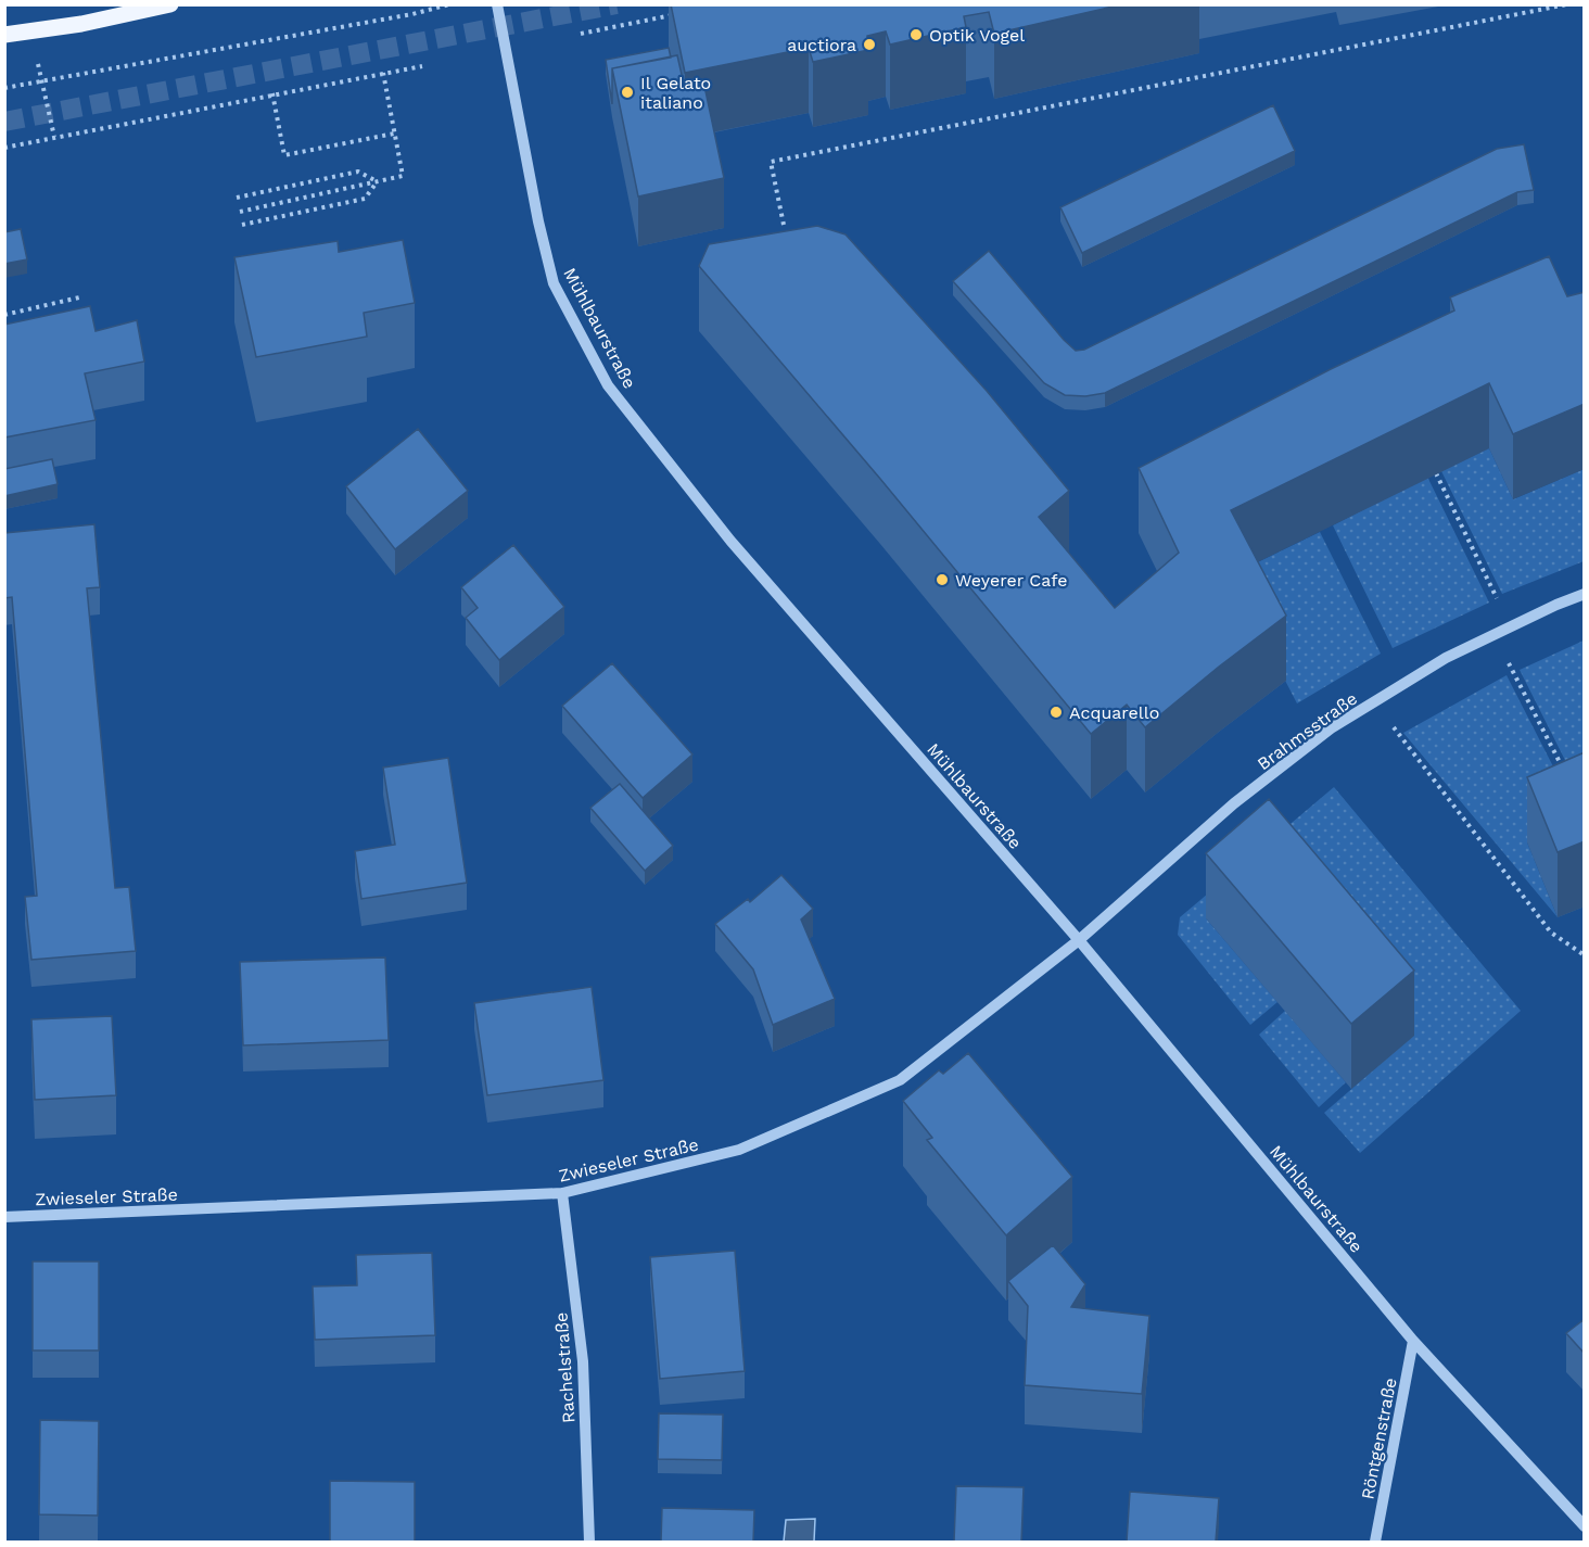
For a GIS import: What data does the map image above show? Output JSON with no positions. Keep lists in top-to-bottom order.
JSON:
{
  "streets": {
    "street": [
      "Mühlbaurstraße",
      "Brahmsstraße",
      "Zwieseler Straße",
      "Rachelstraße",
      "Röntgenstraße"
    ]
  },
  "crossings": [
    ["Mühlbaurstraße", "Brahmsstraße"],
    ["Mühlbaurstraße", "Zwieseler Straße"],
    ["Mühlbaurstraße", "Röntgenstraße"],
    ["Brahmsstraße", "Zwieseler Straße"],
    ["Zwieseler Straße", "Rachelstraße"]
  ],
  "places": [
    "Optik Vogel",
    "auctiora",
    "Il Gelato italiano",
    "Weyerer Cafe",
    "Acquarello"
  ]
}
